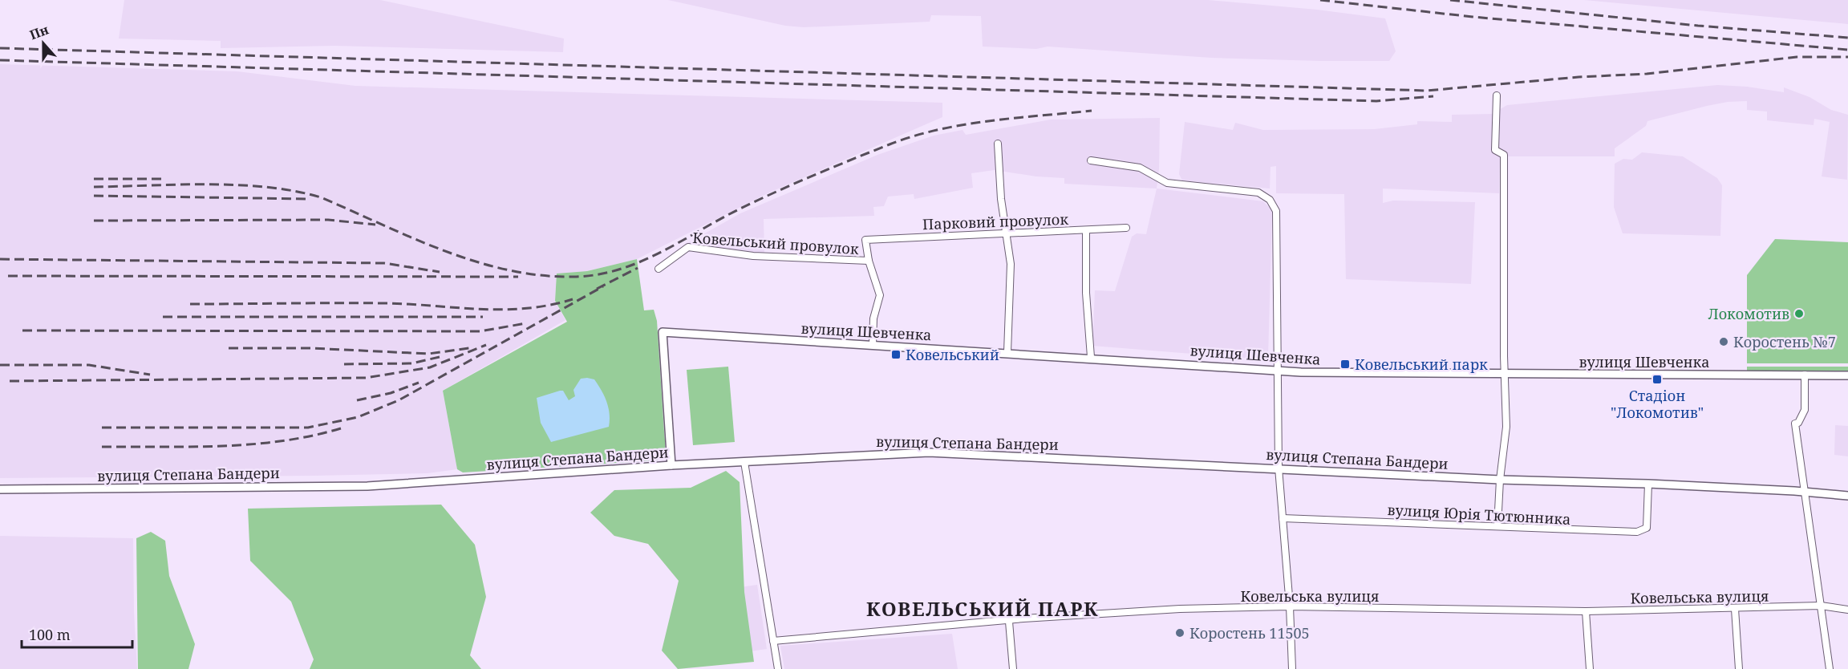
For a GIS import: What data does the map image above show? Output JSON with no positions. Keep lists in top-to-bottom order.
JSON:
{
  "streets": {
    "street": [
      "Парковий провулок",
      "Ковельський провулок",
      "вулиця Шевченка",
      "вулиця Степана Бандери",
      "вулиця Юрія Тютюнника",
      "Ковельська вулиця"
    ]
  },
  "crossings": [
    ["Парковий провулок", "Ковельський провулок"],
    ["Ковельський провулок", "вулиця Шевченка"],
    ["вулиця Шевченка", "вулиця Степана Бандери"],
    ["вулиця Степана Бандери", "вулиця Юрія Тютюнника"]
  ],
  "districts": ["КОВЕЛЬСЬКИЙ ПАРК"],
  "places": {
    "other": ["Локомотив", "Коростень №7", "Коростень 11505"],
    "transit": ["Ковельський", "Ковельський парк", "Стадіон \"Локомотив\""]
  },
  "scale_bar": "100 m",
  "north": "top"
}
